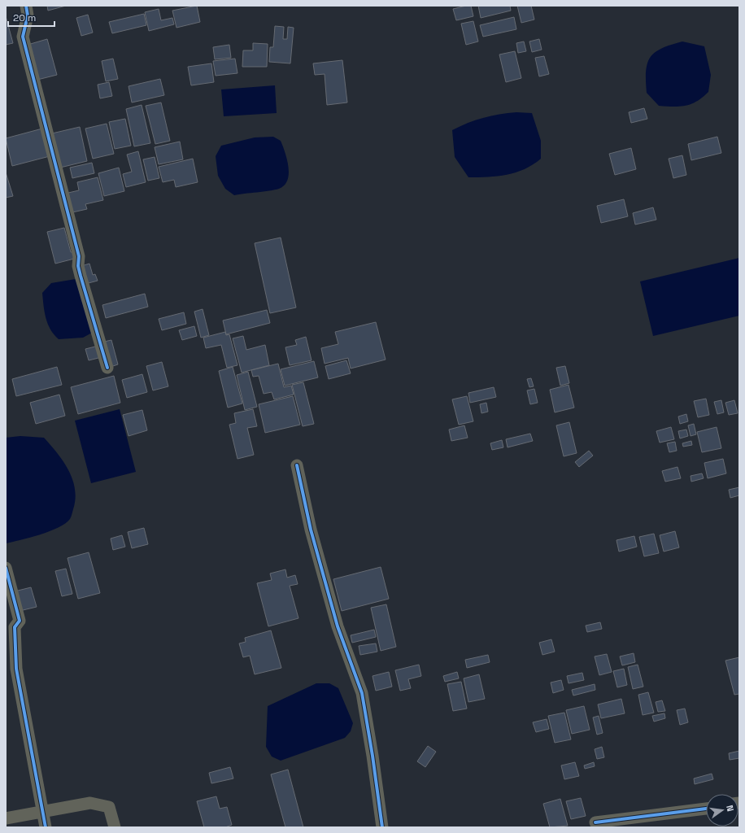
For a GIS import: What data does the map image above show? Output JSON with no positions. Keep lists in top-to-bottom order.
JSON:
{
  "scale_bar": "20 m",
  "north": "right"
}
